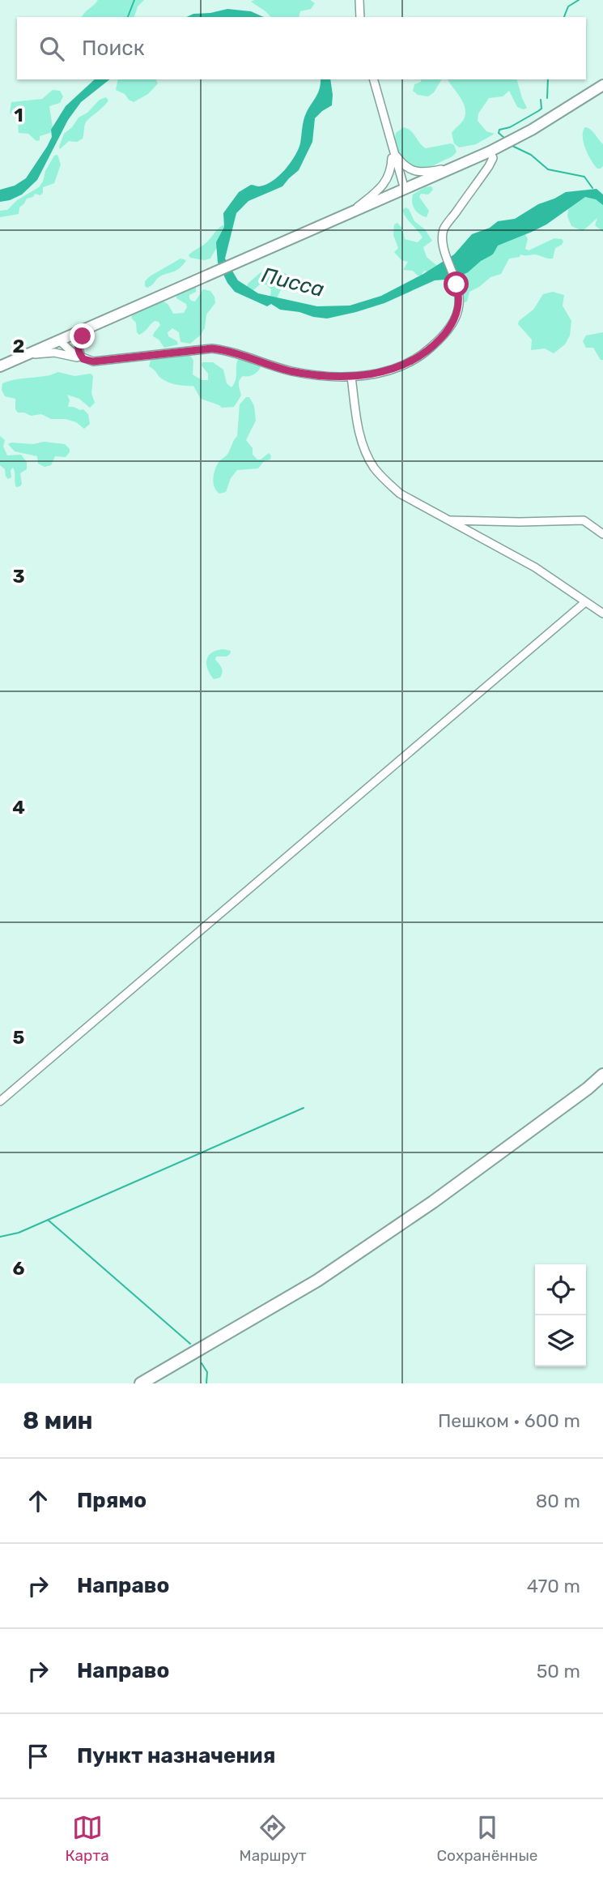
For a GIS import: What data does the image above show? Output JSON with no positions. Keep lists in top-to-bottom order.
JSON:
{
  "water": ["Писса"],
  "page": {
    "search": "Поиск",
    "heading": ["8 мин", "Пешком · 600 m"],
    "list": [
      ["Прямо", "80 m"],
      ["Направо", "470 m"],
      ["Направо", "50 m"],
      "Пункт назначения"
    ],
    "nav": ["Карта", "Маршрут", "Сохранённые"]
  },
  "grid": {
    "rows": [
      "1",
      "2",
      "3",
      "4",
      "5",
      "6"
    ]
  }
}
